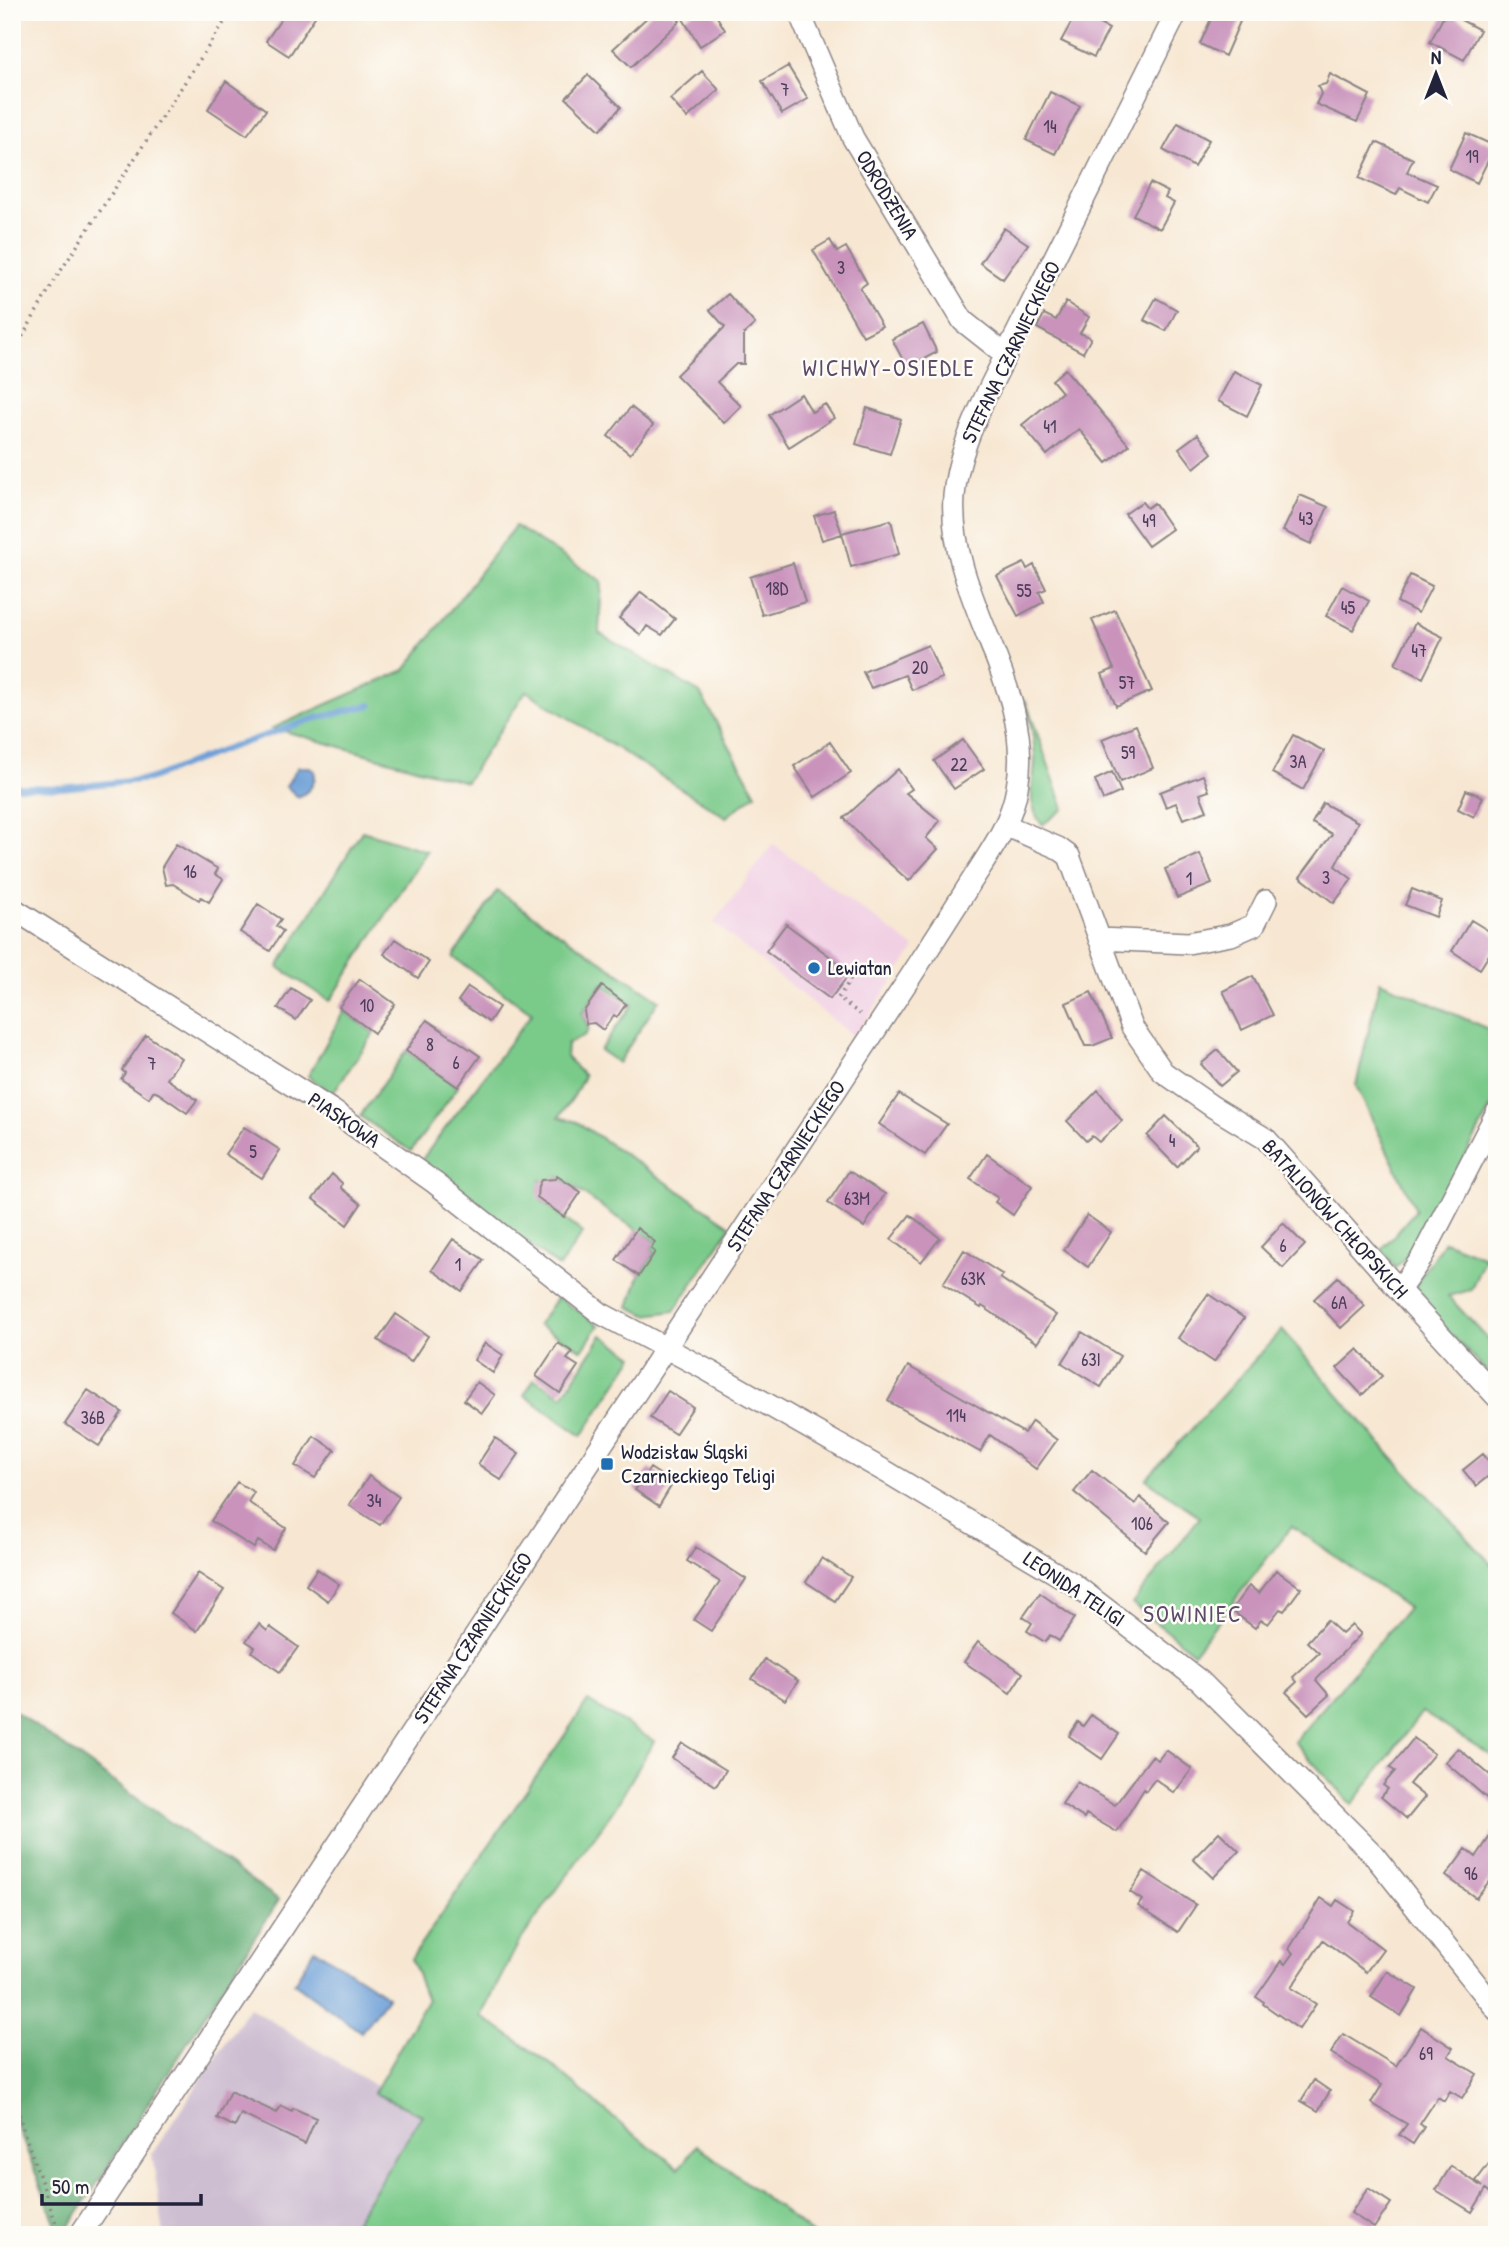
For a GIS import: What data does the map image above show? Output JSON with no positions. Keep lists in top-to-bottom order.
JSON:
{
  "streets": {
    "street": [
      "ODRODZENIA",
      "STEFANA CZARNIECKIEGO",
      "PIASKOWA",
      "BATALIONÓW CHŁOPSKICH",
      "LEONIDA TELIGI"
    ]
  },
  "crossings": [
    ["ODRODZENIA", "STEFANA CZARNIECKIEGO"],
    ["STEFANA CZARNIECKIEGO", "PIASKOWA"],
    ["STEFANA CZARNIECKIEGO", "BATALIONÓW CHŁOPSKICH"],
    ["STEFANA CZARNIECKIEGO", "LEONIDA TELIGI"],
    ["PIASKOWA", "LEONIDA TELIGI"]
  ],
  "districts": ["WICHWY-OSIEDLE", "SOWINIEC"],
  "places": {
    "other": ["Lewiatan"],
    "transit": ["Wodzisław Śląski Czarnieckiego Teligi"]
  },
  "house_numbers": [
    "7",
    "14",
    "19",
    "3",
    "41",
    "43",
    "49",
    "18D",
    "55",
    "45",
    "47",
    "20",
    "57",
    "59",
    "3A",
    "22",
    "16",
    "3",
    "1",
    "10",
    "8",
    "6",
    "7",
    "4",
    "5",
    "63M",
    "6",
    "1",
    "63K",
    "6A",
    "63I",
    "114",
    "36B",
    "34",
    "106",
    "96",
    "69"
  ],
  "scale_bar": "50 m",
  "north": "top"
}
